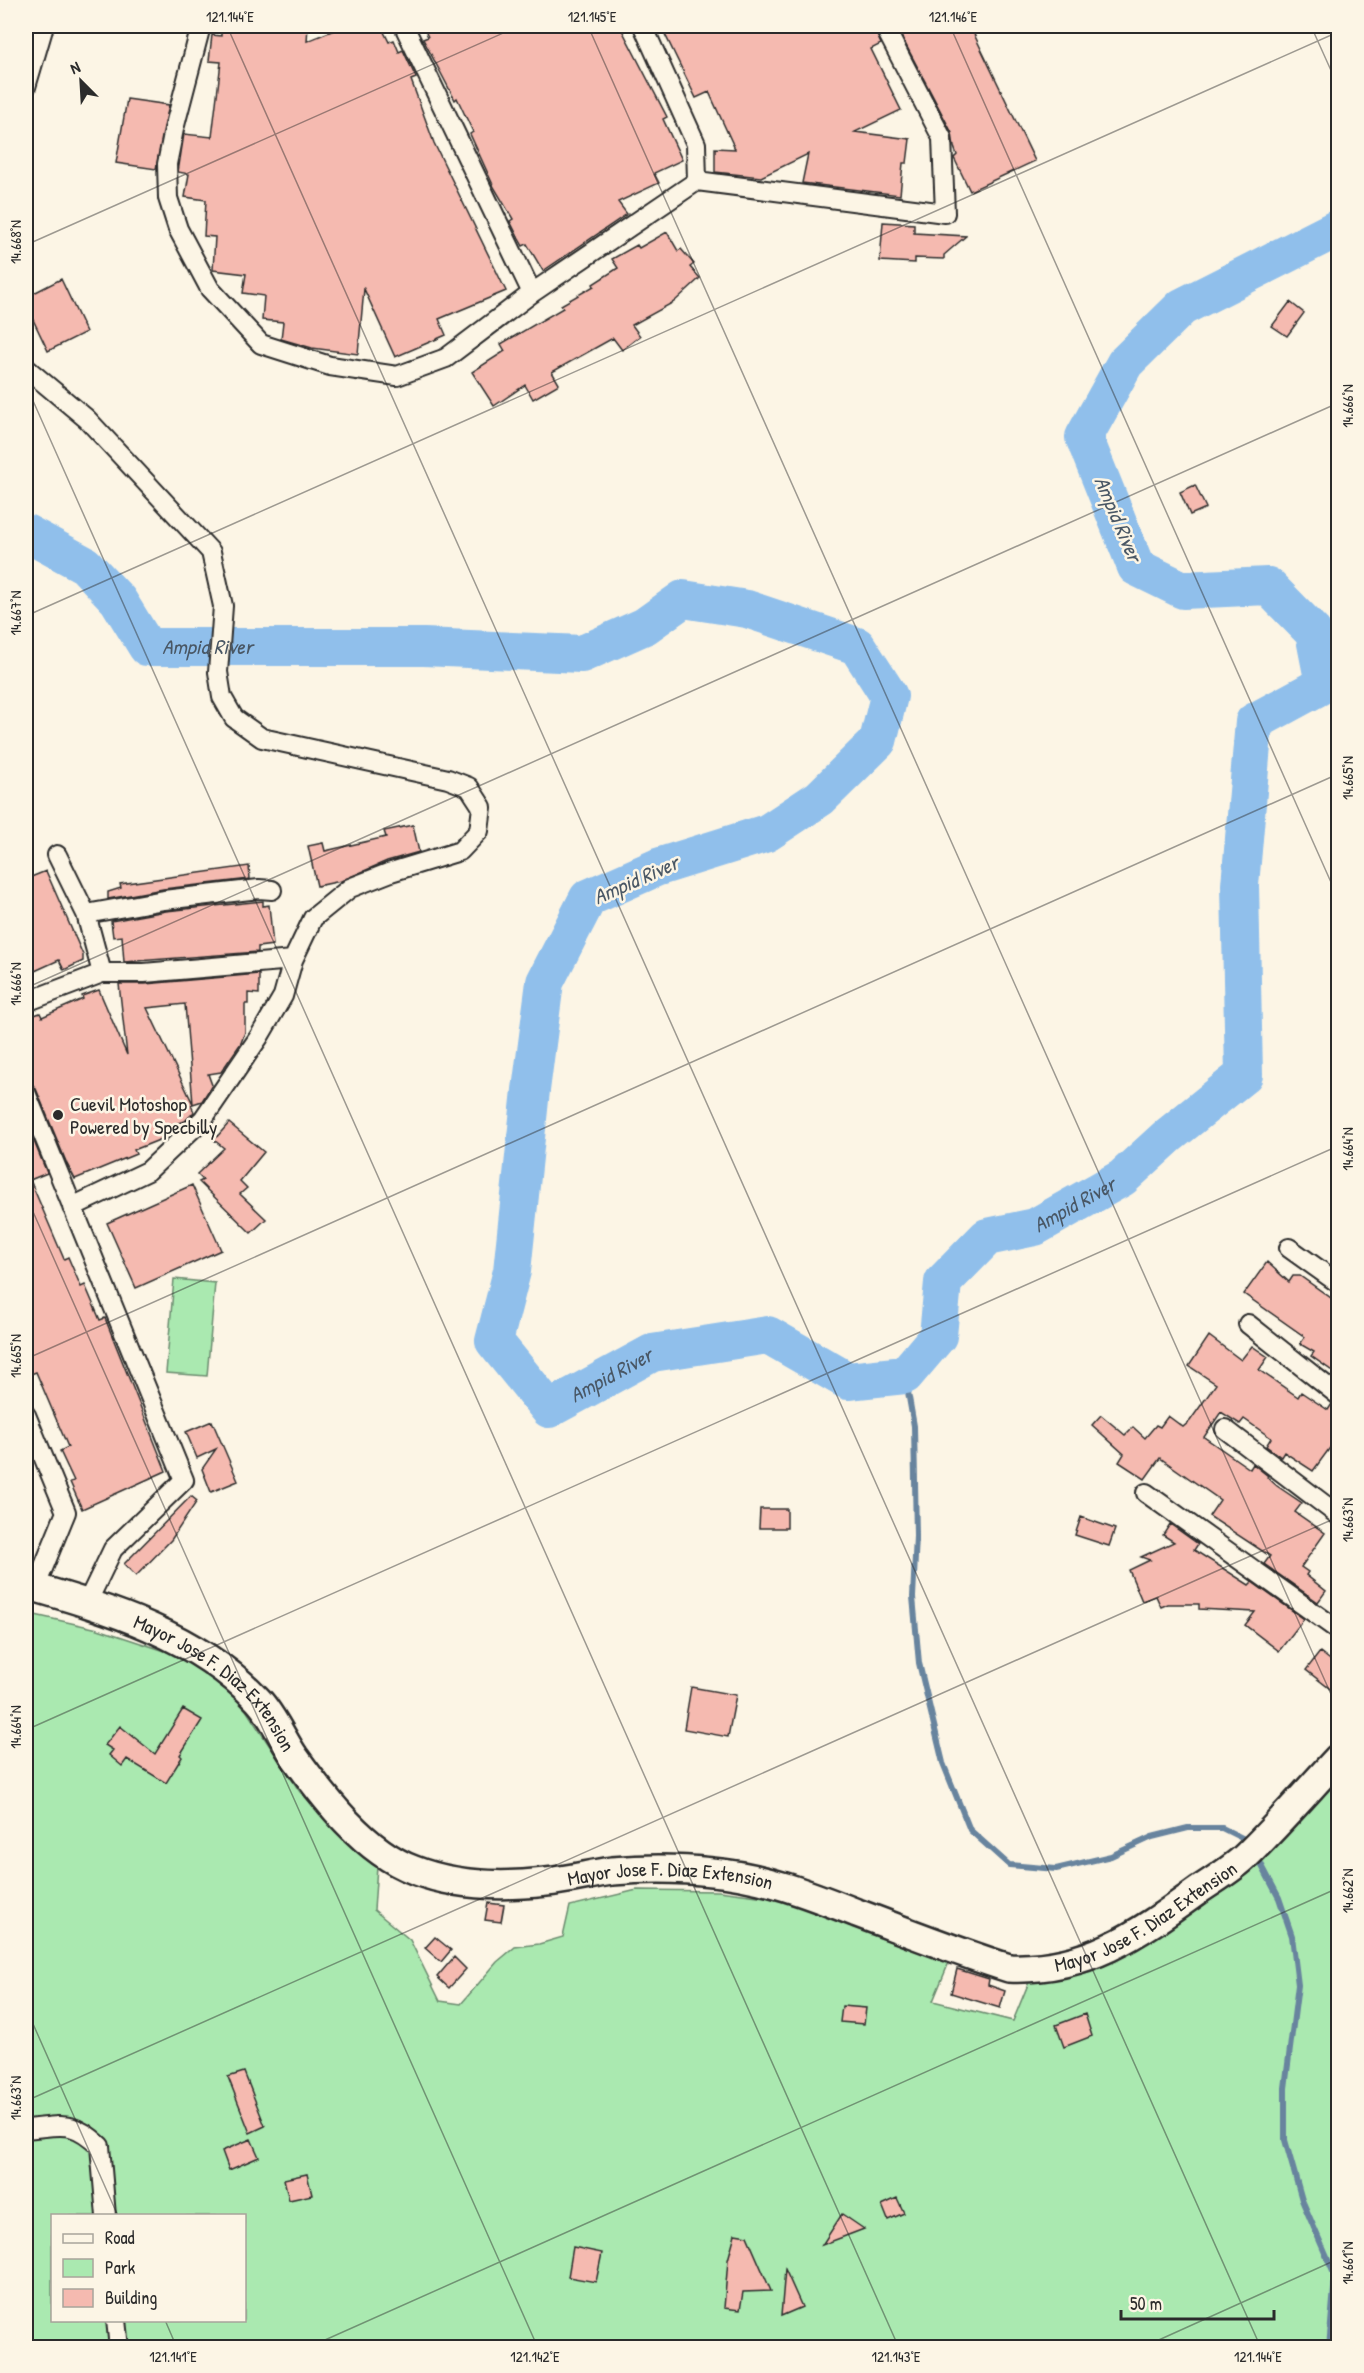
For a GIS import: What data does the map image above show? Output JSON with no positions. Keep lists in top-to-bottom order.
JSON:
{
  "streets": {
    "street": ["Mayor Jose F. Diaz Extension"]
  },
  "water": ["Ampid River"],
  "places": ["Cuevil Motoshop Powered by Specbilly"],
  "legend": ["Road", "Park", "Building"],
  "scale_bar": "50 m",
  "north": "top left",
  "coordinates": [
    "121.144°E",
    "121.145°E",
    "121.146°E",
    "14.668°N",
    "14.666°N",
    "14.667°N",
    "14.665°N",
    "14.664°N",
    "14.663°N",
    "14.662°N",
    "14.661°N",
    "121.141°E",
    "121.142°E",
    "121.143°E"
  ]
}
